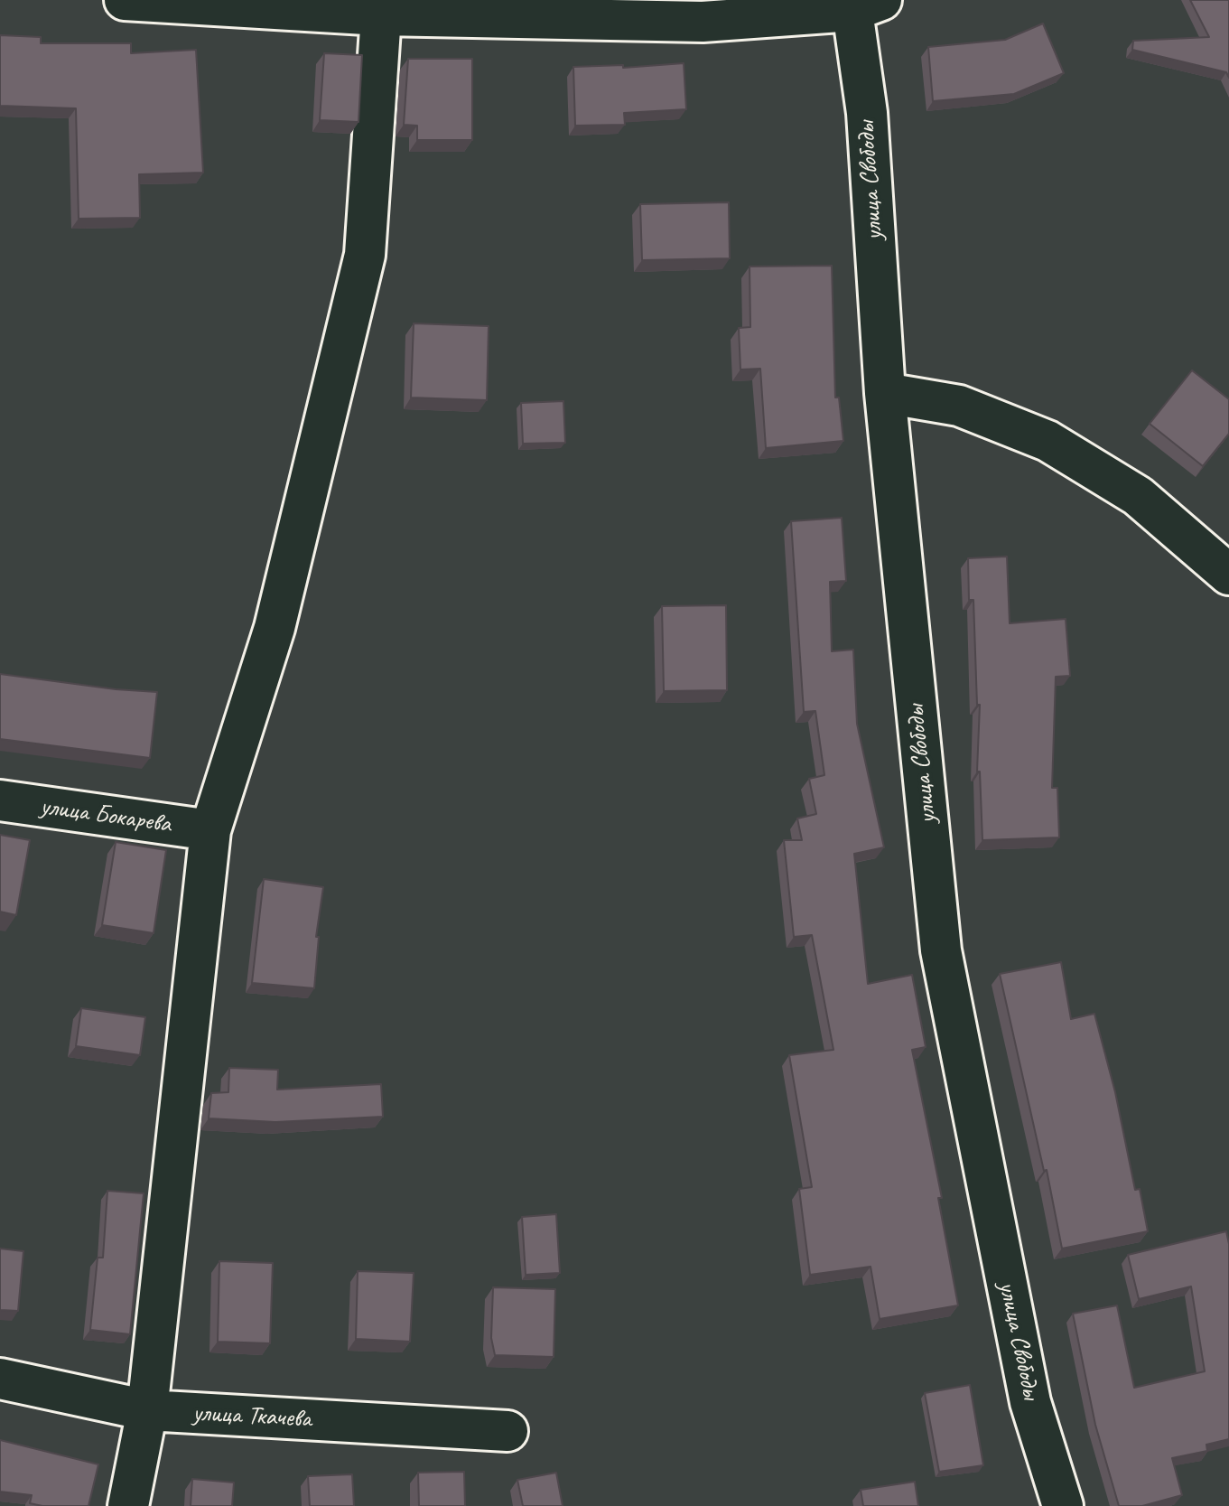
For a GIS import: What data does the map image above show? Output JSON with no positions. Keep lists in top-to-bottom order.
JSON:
{
  "streets": {
    "street": ["улица Свободы", "улица Бокарева", "улица Ткачева"]
  }
}
